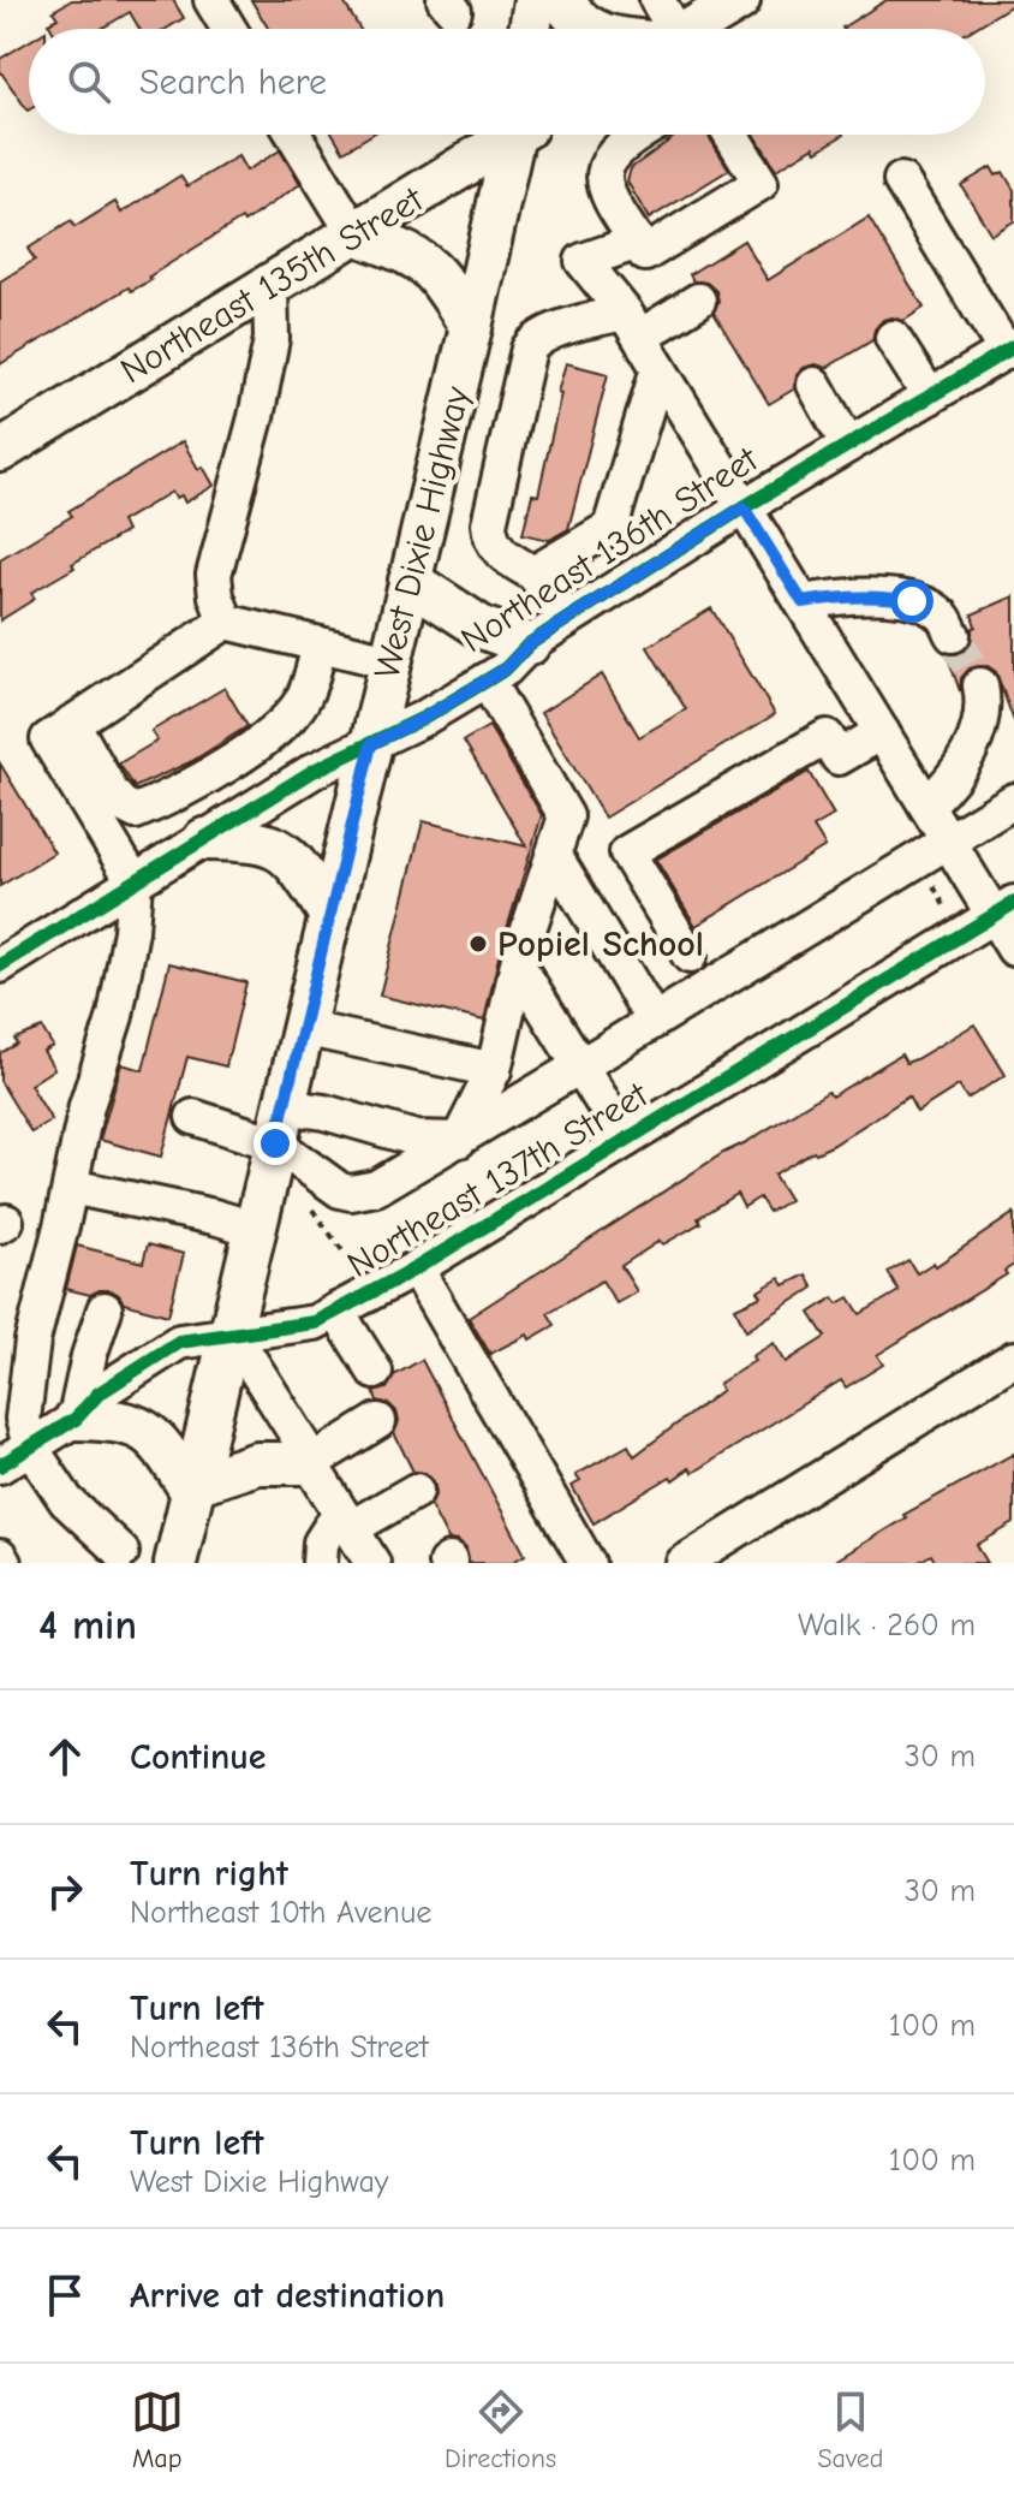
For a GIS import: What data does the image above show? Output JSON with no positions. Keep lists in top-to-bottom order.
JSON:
{
  "streets": {
    "main road": ["Northeast 135th Street", "West Dixie Highway"],
    "street": ["Northeast 136th Street", "Northeast 137th Street"]
  },
  "crossings": [
    ["West Dixie Highway", "Northeast 136th Street"],
    ["West Dixie Highway", "Northeast 137th Street"]
  ],
  "places": ["Popiel School"],
  "page": {
    "search": "Search here",
    "heading": ["4 min", "Walk · 260 m"],
    "list": [
      ["Continue", "30 m"],
      ["Turn right", "Northeast 10th Avenue", "30 m"],
      ["Turn left", "Northeast 136th Street", "100 m"],
      ["Turn left", "West Dixie Highway", "100 m"],
      "Arrive at destination"
    ],
    "nav": ["Map", "Directions", "Saved"]
  }
}
